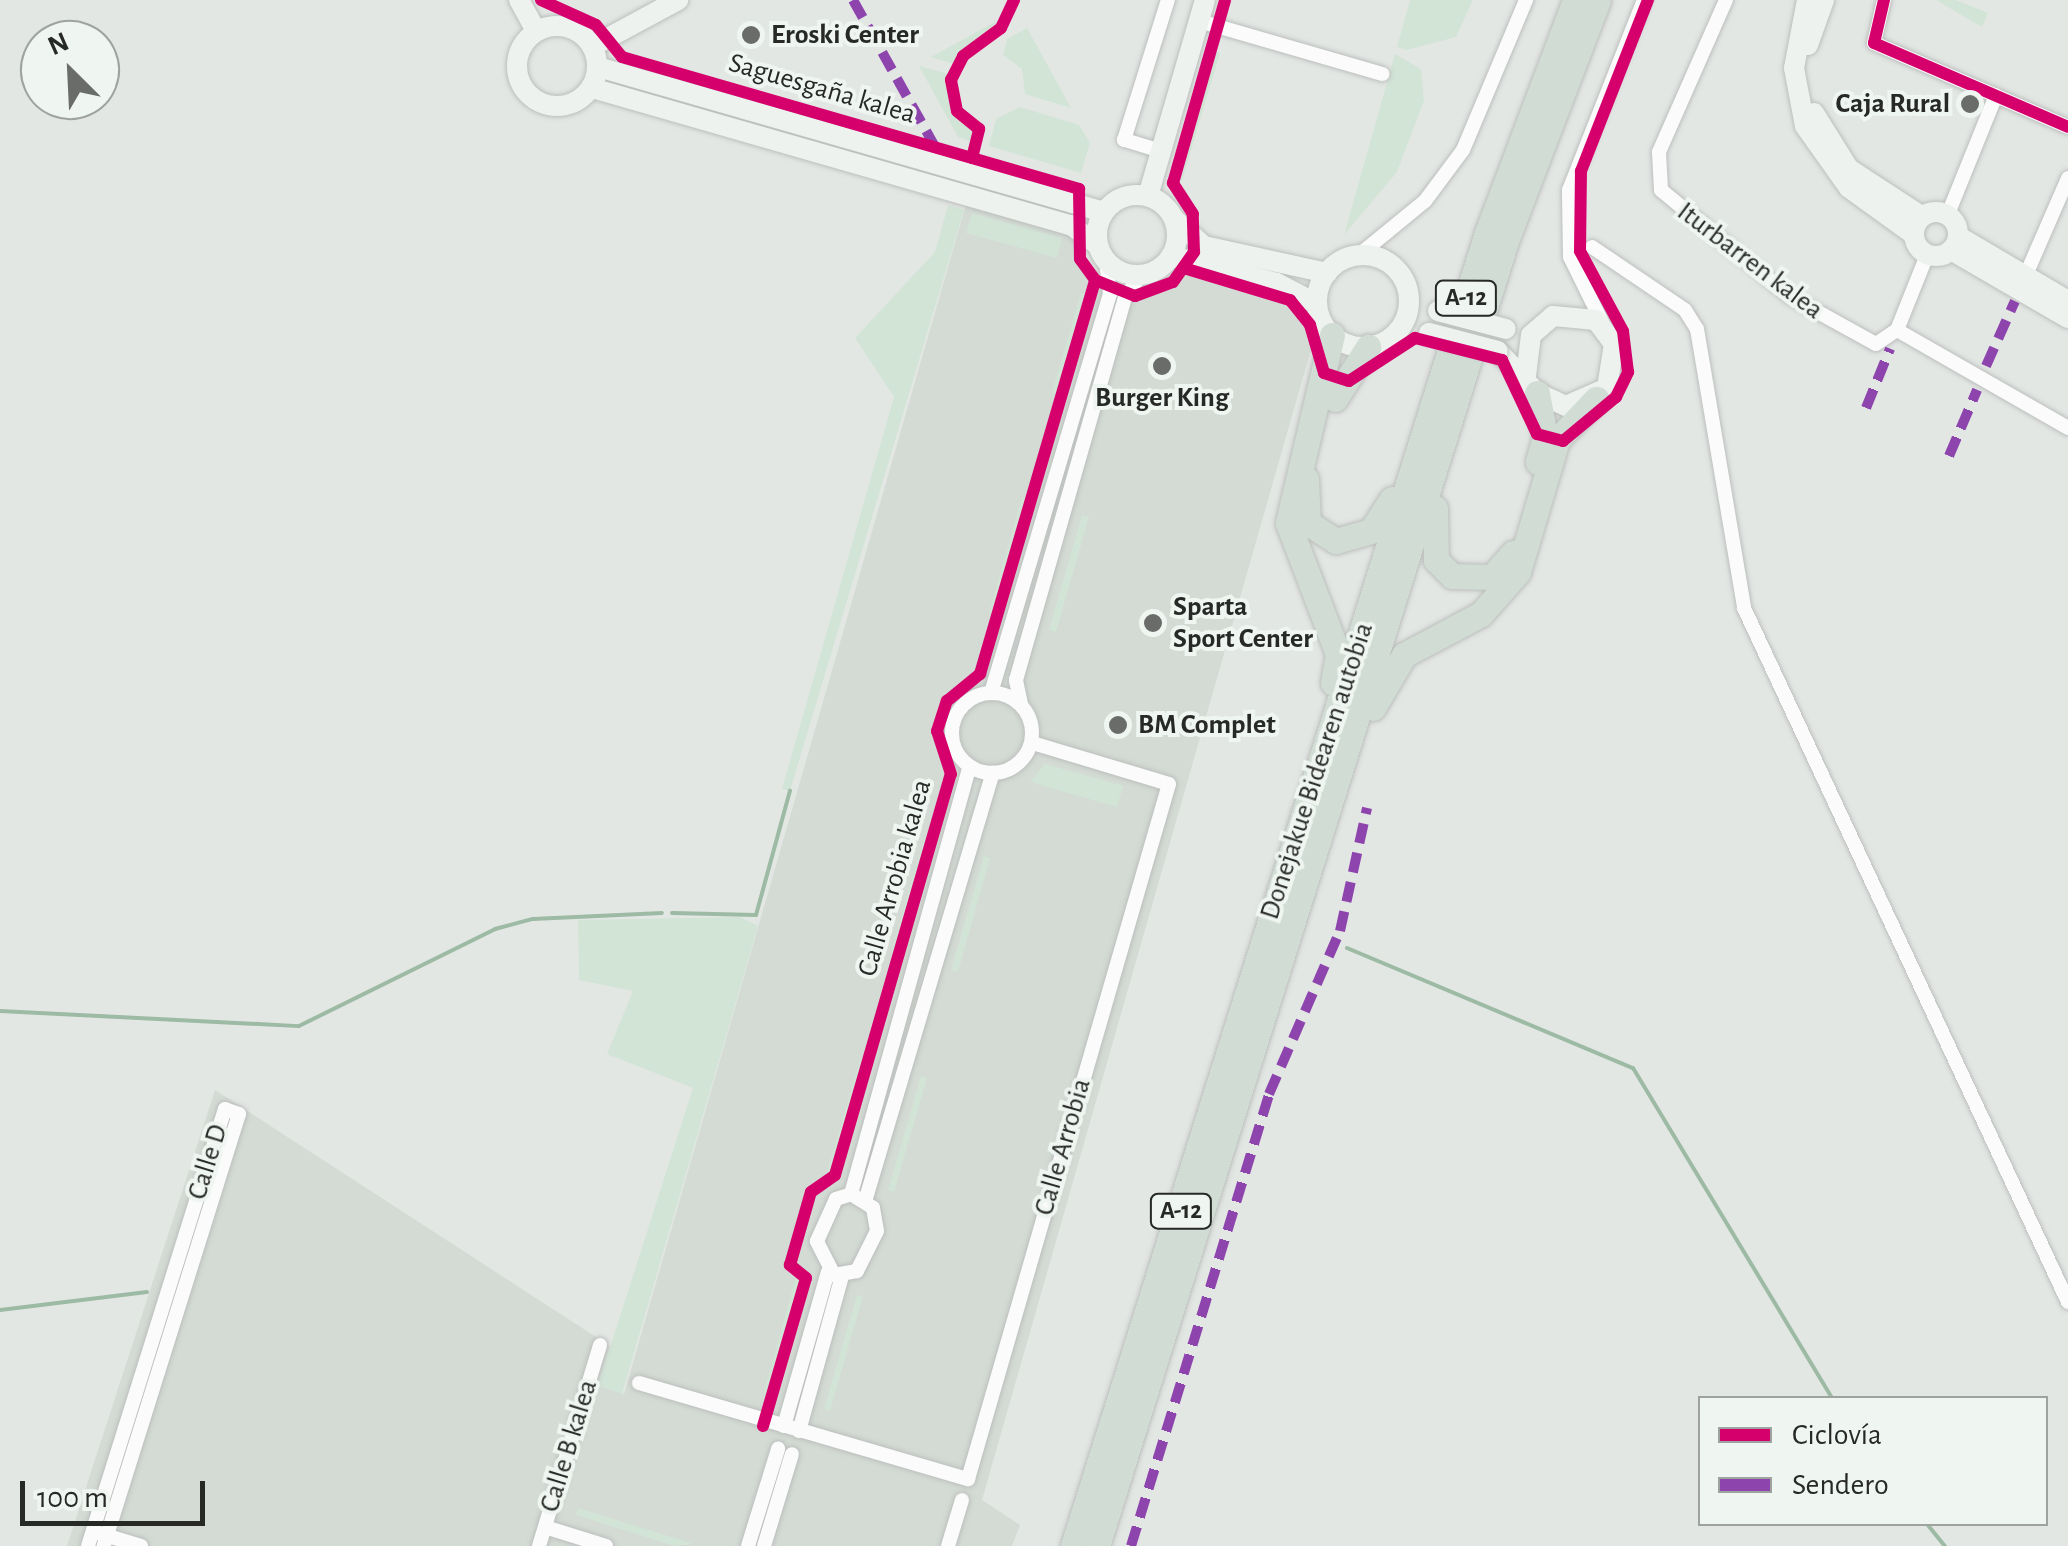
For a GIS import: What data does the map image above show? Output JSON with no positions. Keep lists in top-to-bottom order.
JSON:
{
  "streets": {
    "highway": ["A-12", "Donejakue Bidearen autobia"],
    "street": [
      "Saguesgaña kalea",
      "Iturbarren kalea",
      "Calle Arrobia",
      "Calle D",
      "Calle B kalea"
    ],
    "cycle path": ["Calle Arrobia kalea"]
  },
  "places": [
    "Eroski Center",
    "Caja Rural",
    "Burger King",
    "Sparta Sport Center",
    "BM Complet"
  ],
  "legend": ["Ciclovía", "Sendero"],
  "scale_bar": "100 m",
  "north": "top left"
}
